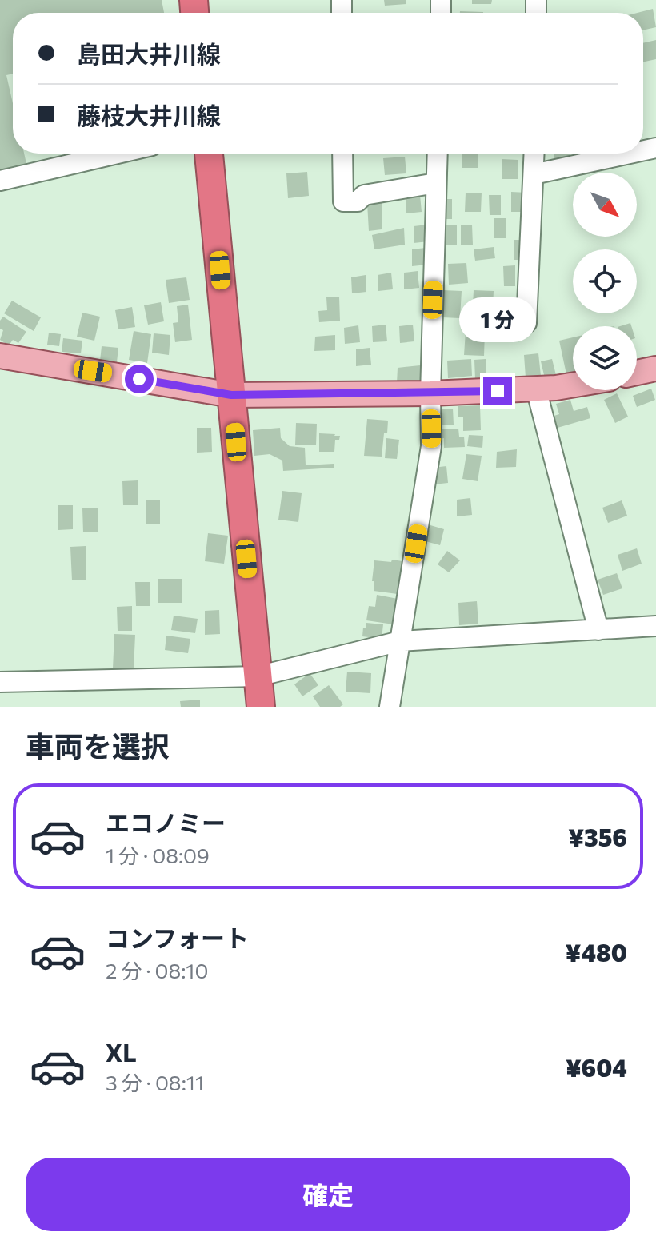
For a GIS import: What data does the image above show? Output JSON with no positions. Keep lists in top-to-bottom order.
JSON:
{
  "north": "bottom right",
  "page": {
    "banner": ["島田大井川線", "藤枝大井川線"],
    "bubble": "1 分",
    "heading": "車両を選択",
    "list": [
      {
        "name": "エコノミー",
        "note": "1 分 · 08:09",
        "value": "¥356"
      },
      {
        "name": "コンフォート",
        "note": "2 分 · 08:10",
        "value": "¥480"
      },
      {
        "name": "XL",
        "note": "3 分 · 08:11",
        "value": "¥604"
      }
    ],
    "buttons": "確定"
  }
}
